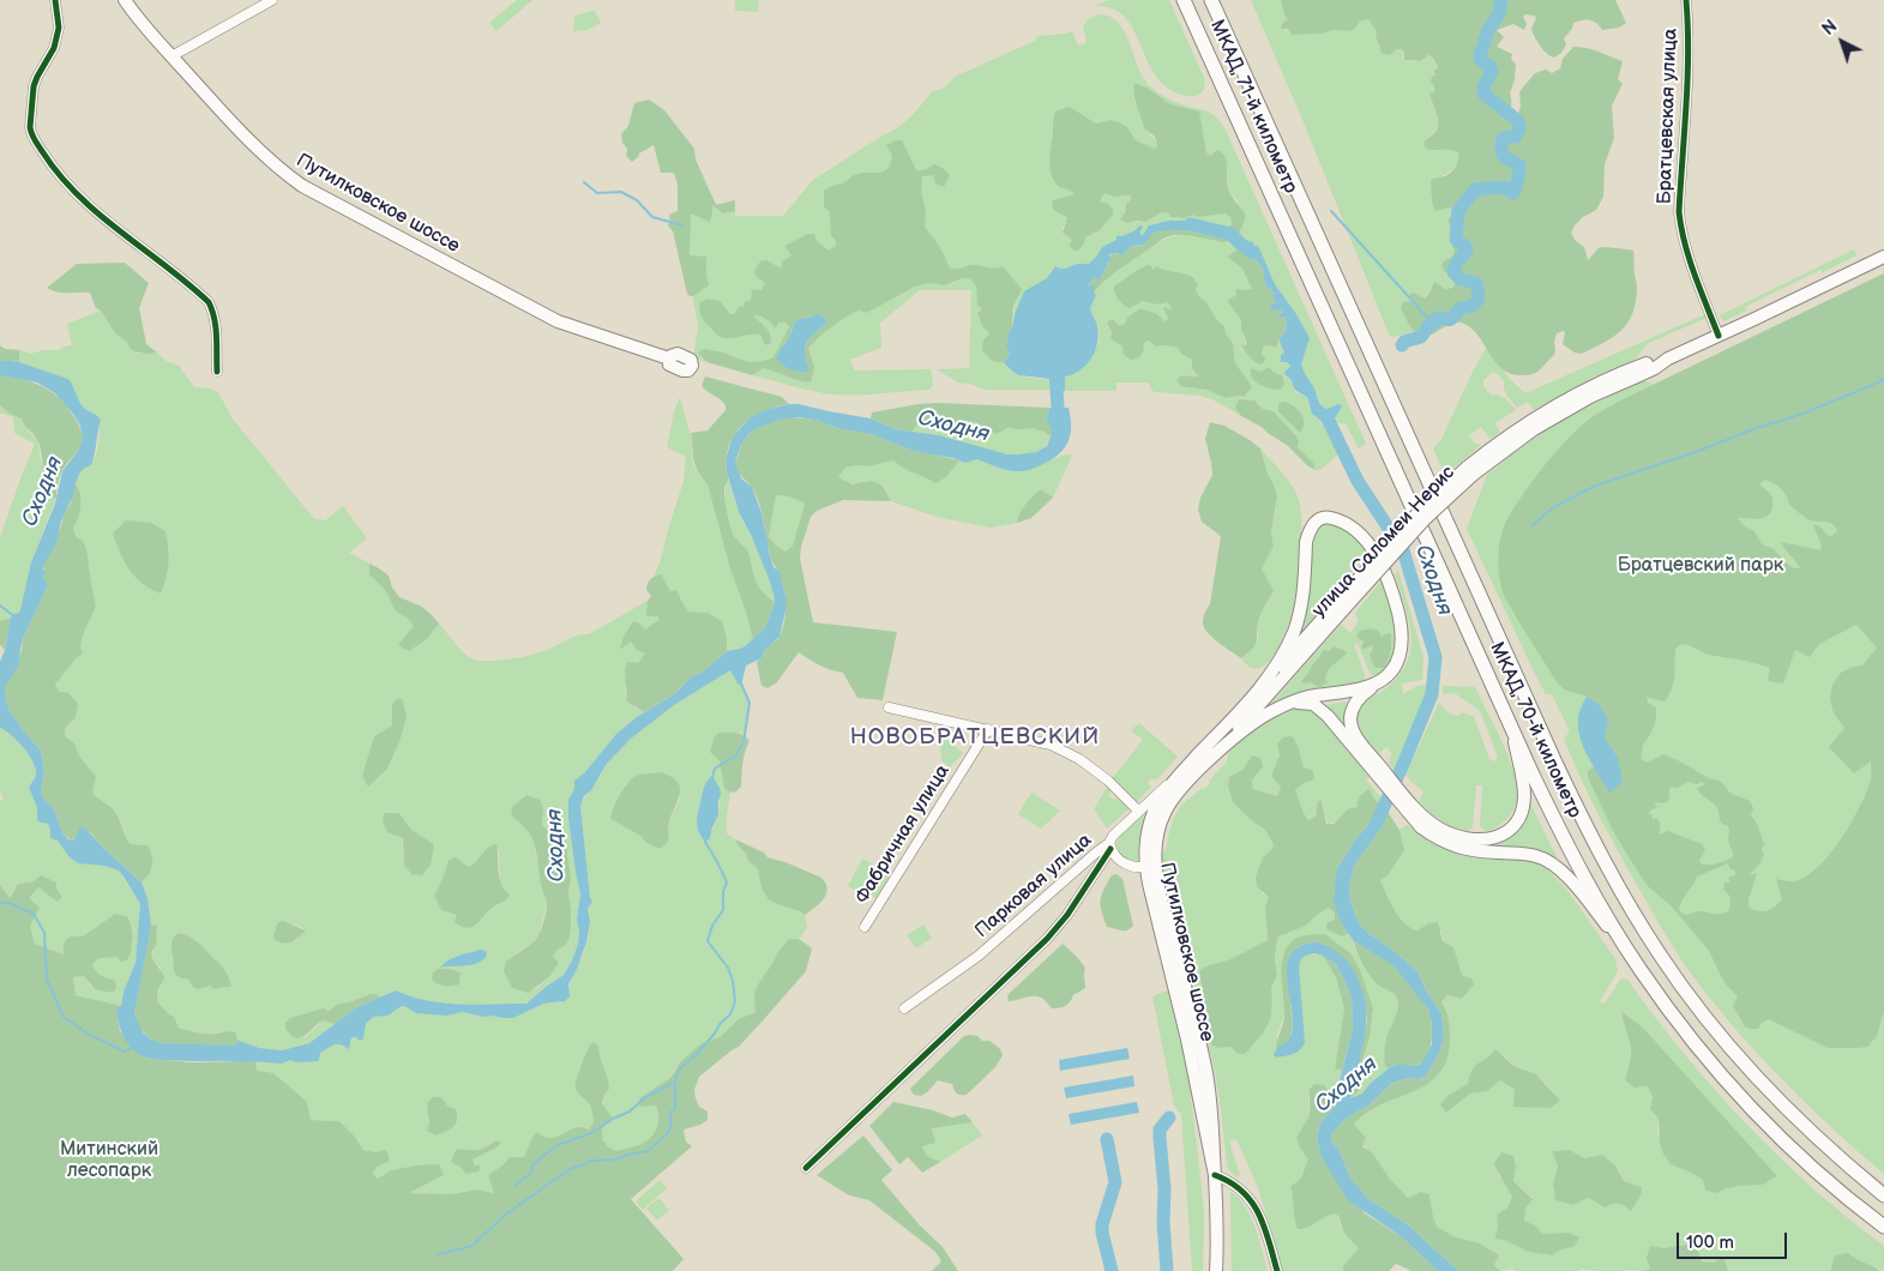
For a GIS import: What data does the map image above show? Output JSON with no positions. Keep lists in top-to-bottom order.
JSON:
{
  "streets": {
    "highway": ["МКАД, 71-й километр", "МКАД, 70-й километр"],
    "main road": ["Путилковское шоссе", "улица Саломеи Нерис"],
    "street": ["Братцевская улица", "Фабричная улица", "Парковая улица"]
  },
  "crossings": [
    ["МКАД, 71-й километр", "МКАД, 70-й километр"],
    ["Братцевская улица", "улица Саломеи Нерис"],
    ["Путилковское шоссе", "улица Саломеи Нерис"],
    ["Путилковское шоссе", "Парковая улица"]
  ],
  "districts": ["НОВОБРАТЦЕВСКИЙ"],
  "water": ["Сходня"],
  "parks": ["Братцевский парк", "Митинский лесопарк"],
  "scale_bar": "100 m",
  "north": "top left"
}
